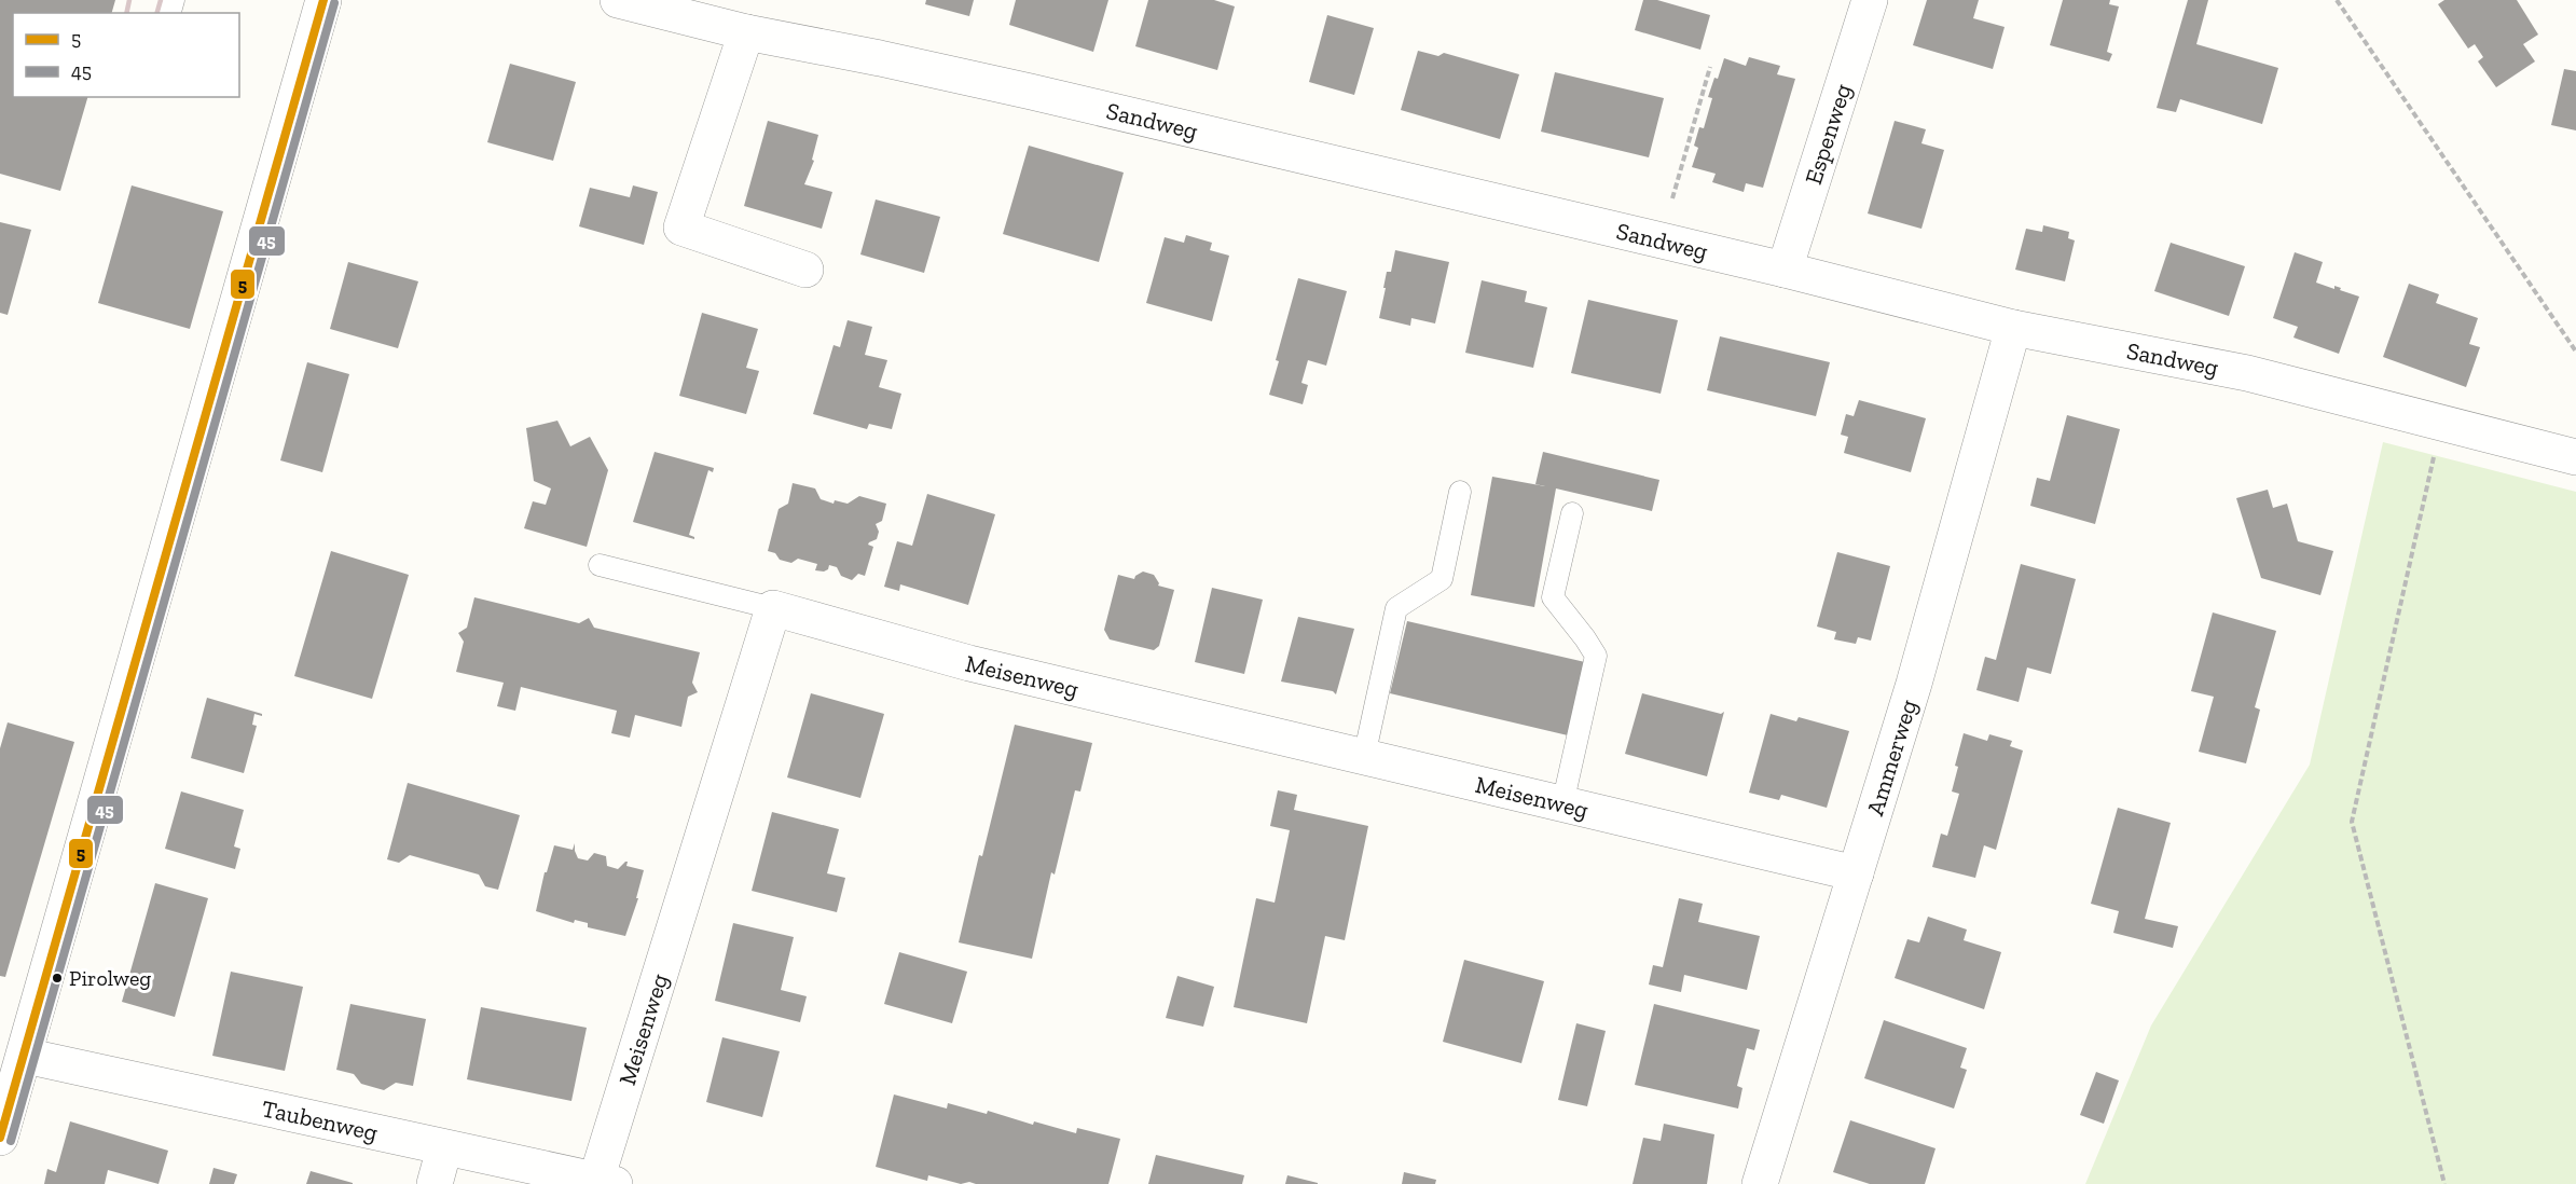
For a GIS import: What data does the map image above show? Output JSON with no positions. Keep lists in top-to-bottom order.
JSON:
{
  "streets": {
    "street": [
      "Sandweg",
      "Espenweg",
      "Meisenweg",
      "Ammerweg",
      "Taubenweg"
    ]
  },
  "crossings": [
    ["Sandweg", "Espenweg"],
    ["Sandweg", "Ammerweg"],
    ["Meisenweg", "Ammerweg"],
    ["Meisenweg", "Taubenweg"]
  ],
  "places": ["Pirolweg"],
  "lines": ["transit line 5", "transit line 45"],
  "legend": ["5", "45"]
}
